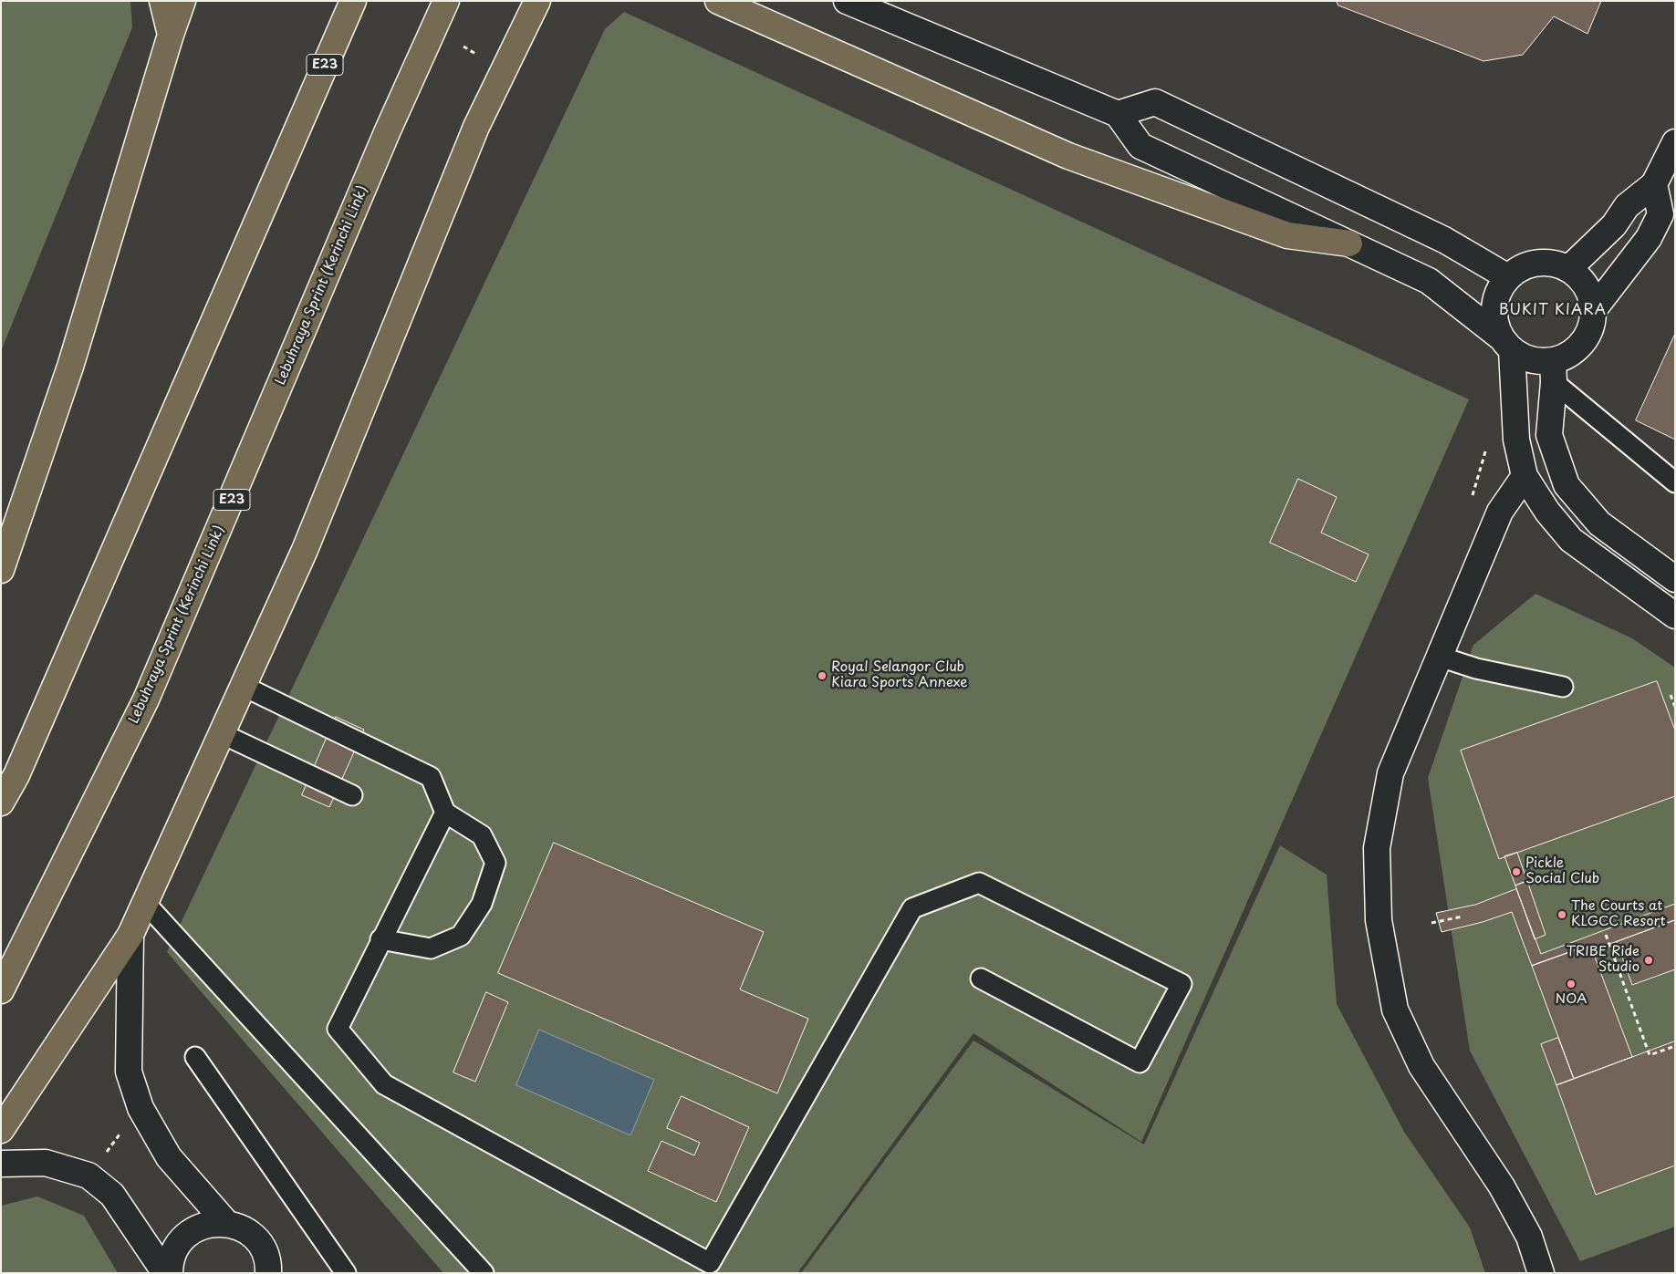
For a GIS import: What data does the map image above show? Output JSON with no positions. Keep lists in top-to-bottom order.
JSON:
{
  "streets": {
    "highway": ["E23", "Lebuhraya Sprint (Kerinchi Link)"]
  },
  "districts": ["BUKIT KIARA"],
  "places": [
    "Royal Selangor Club Kiara Sports Annexe",
    "Pickle Social Club",
    "The Courts at KLGCC Resort",
    "TRIBE Ride Studio",
    "NOA"
  ]
}
